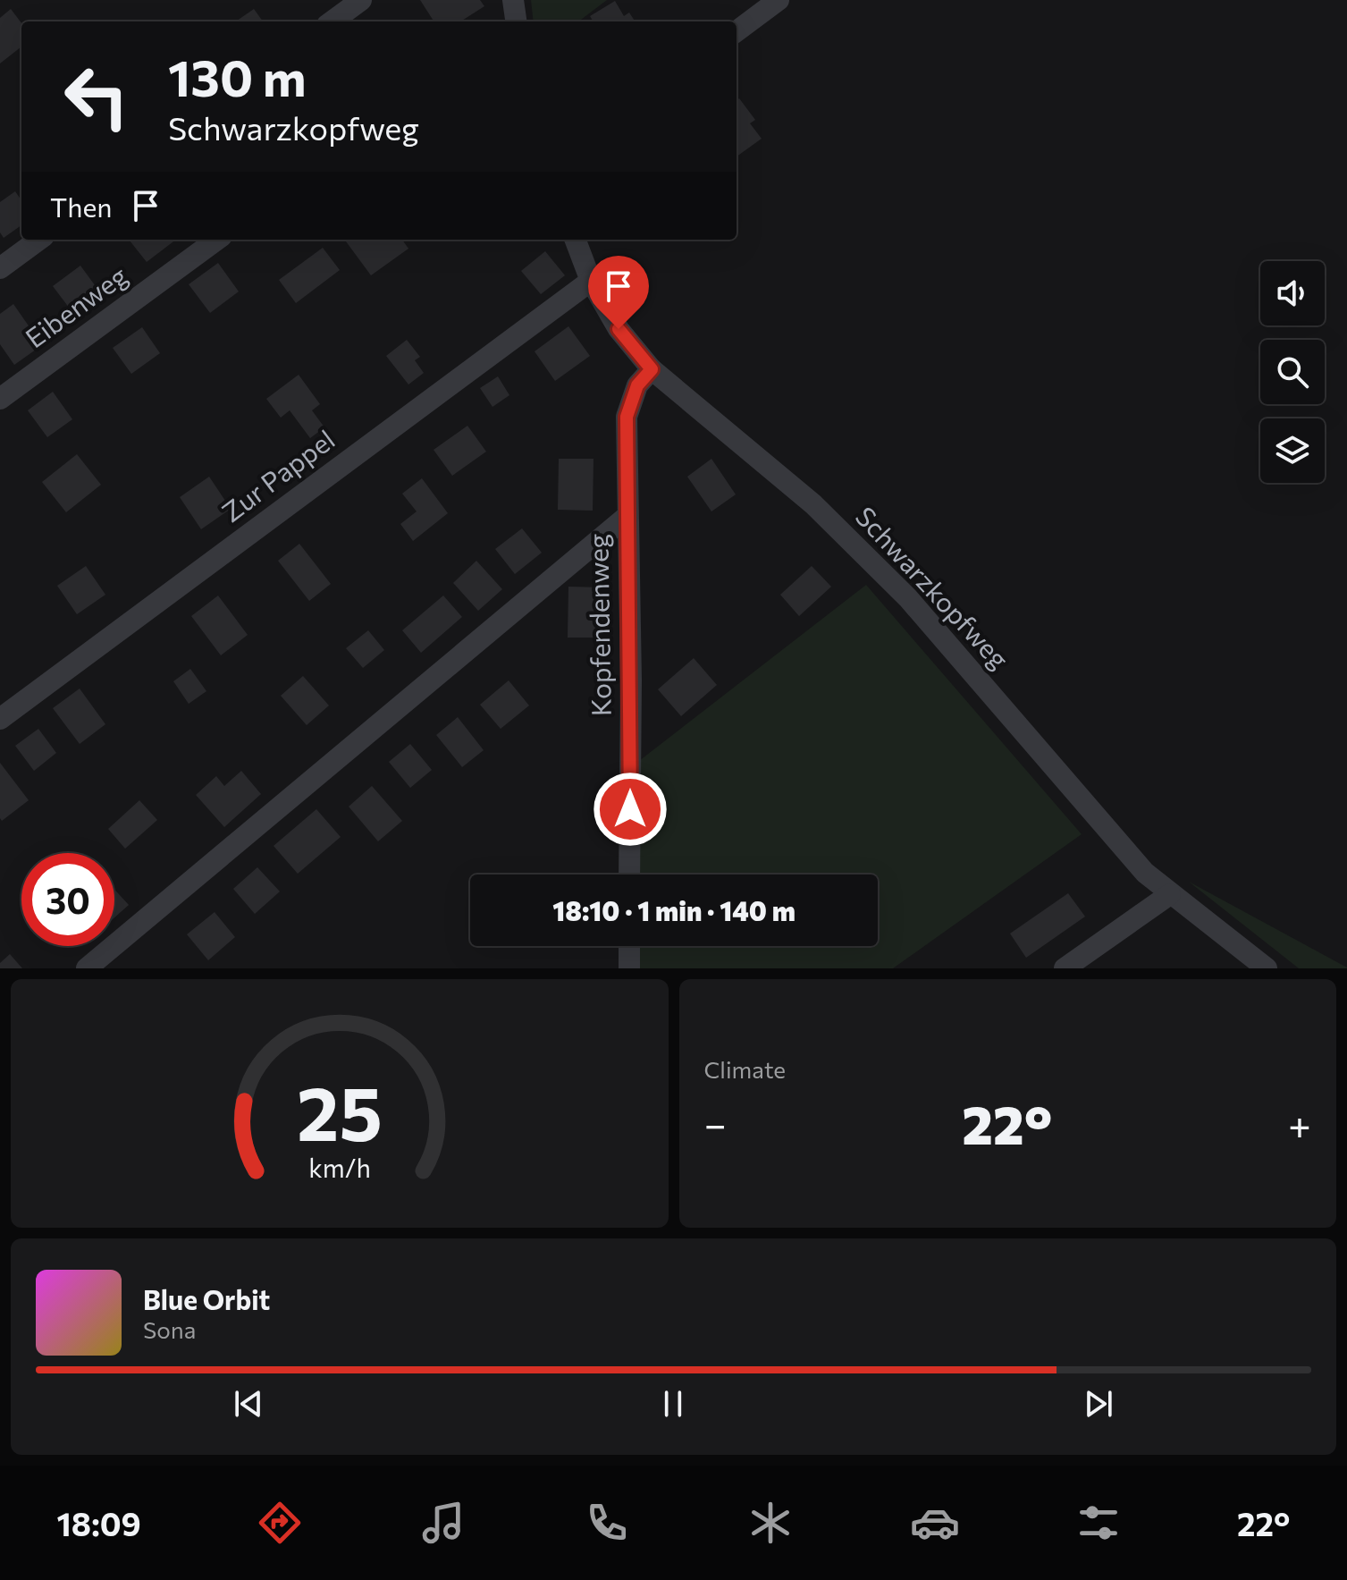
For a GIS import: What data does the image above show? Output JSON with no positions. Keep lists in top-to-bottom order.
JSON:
{
  "streets": {
    "street": [
      "Eibenweg",
      "Zur Pappel",
      "Schwarzkopfweg",
      "Kopfendenweg"
    ]
  },
  "crossings": [
    ["Zur Pappel", "Schwarzkopfweg"],
    ["Schwarzkopfweg", "Kopfendenweg"]
  ],
  "page": {
    "turn": ["130 m", "Schwarzkopfweg"],
    "then": "Then",
    "limit": "30",
    "trip": "18:10 · 1 min · 140 m",
    "tile": "Climate",
    "heat": ["−", "22°", "+"],
    "song": ["Blue Orbit", "Sona"],
    "tabs": ["18:09", "22°"],
    "gauge": ["25", "km/h"]
  }
}
